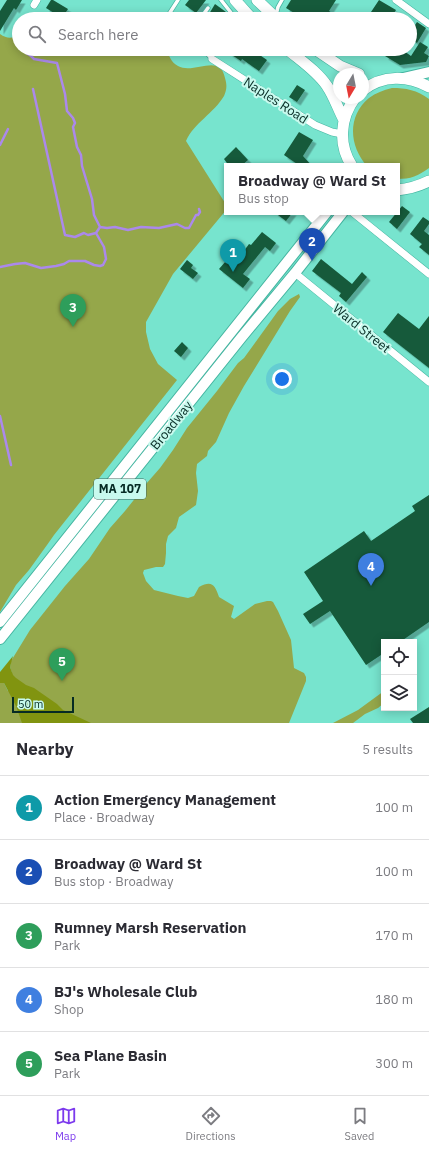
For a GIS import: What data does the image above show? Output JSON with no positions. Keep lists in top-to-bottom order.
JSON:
{
  "streets": {
    "main road": ["Broadway", "MA 107"],
    "street": ["Naples Road", "Ward Street"]
  },
  "crossings": [
    ["Ward Street", "Broadway"]
  ],
  "scale_bar": "50 m",
  "north": "bottom",
  "page": {
    "search": "Search here",
    "popup": ["Broadway @ Ward St", "Bus stop"],
    "pins": [
      "2",
      "1",
      "3",
      "4",
      "5"
    ],
    "scale": "50 m",
    "heading": ["Nearby", "5 results"],
    "list": [
      {
        "mark": "1",
        "name": "Action Emergency Management",
        "note": "Place · Broadway",
        "value": "100 m"
      },
      {
        "mark": "2",
        "name": "Broadway @ Ward St",
        "note": "Bus stop · Broadway",
        "value": "100 m"
      },
      {
        "mark": "3",
        "name": "Rumney Marsh Reservation",
        "note": "Park",
        "value": "170 m"
      },
      {
        "mark": "4",
        "name": "BJ's Wholesale Club",
        "note": "Shop",
        "value": "180 m"
      },
      {
        "mark": "5",
        "name": "Sea Plane Basin",
        "note": "Park",
        "value": "300 m"
      }
    ],
    "nav": ["Map", "Directions", "Saved"]
  }
}
